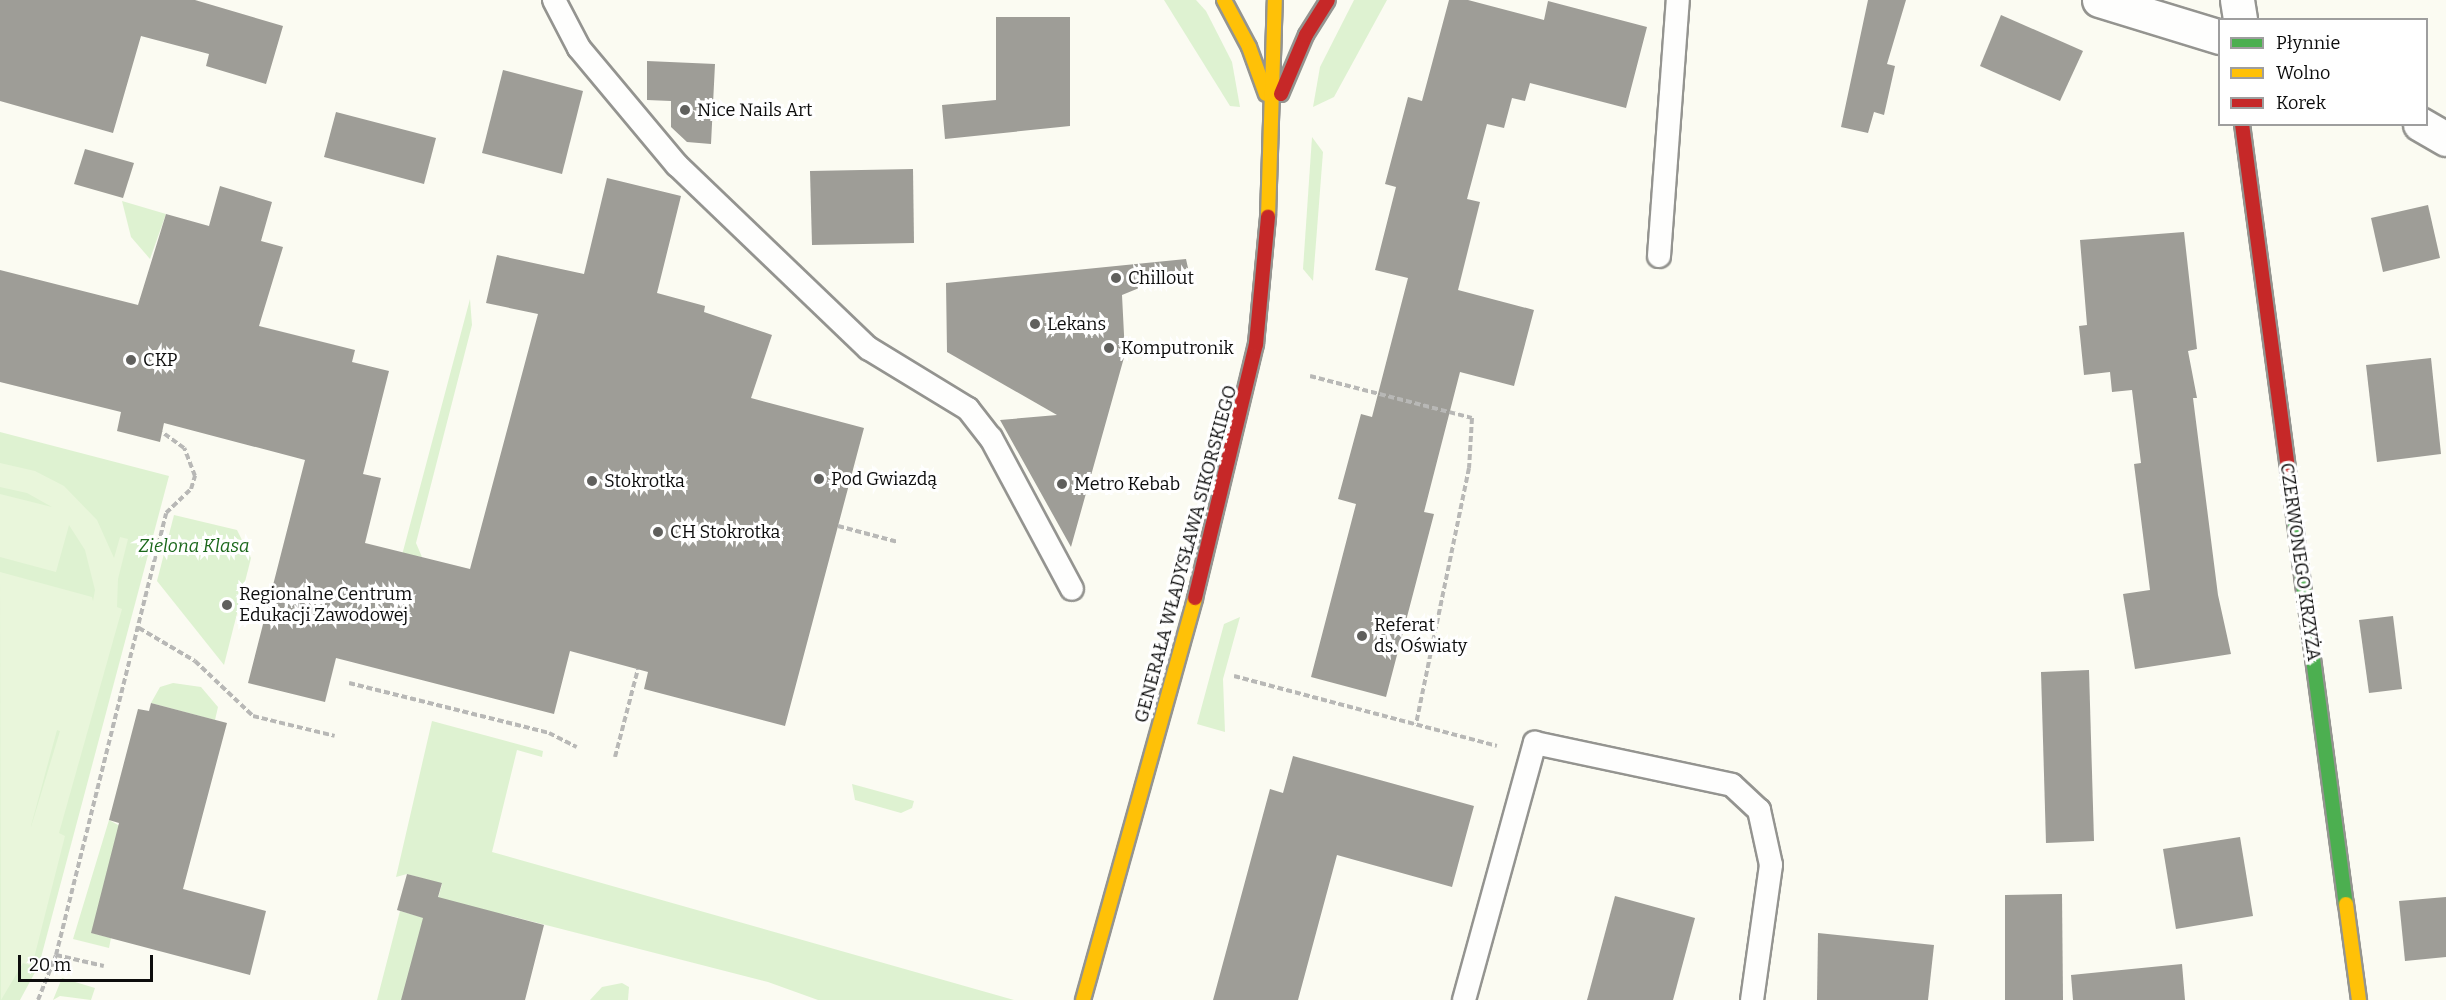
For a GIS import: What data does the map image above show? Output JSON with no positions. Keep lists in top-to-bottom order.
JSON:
{
  "streets": {
    "street": ["GENERAŁA WŁADYSŁAWA SIKORSKIEGO", "CZERWONEGO KRZYŻA"]
  },
  "parks": ["Zielona Klasa"],
  "places": [
    "Nice Nails Art",
    "Chillout",
    "Lekans",
    "Komputronik",
    "CKP",
    "Pod Gwiazdą",
    "Stokrotka",
    "Metro Kebab",
    "CH Stokrotka",
    "Regionalne Centrum Edukacji Zawodowej",
    "Referat ds. Oświaty"
  ],
  "legend": ["Płynnie", "Wolno", "Korek"],
  "scale_bar": "20 m"
}
